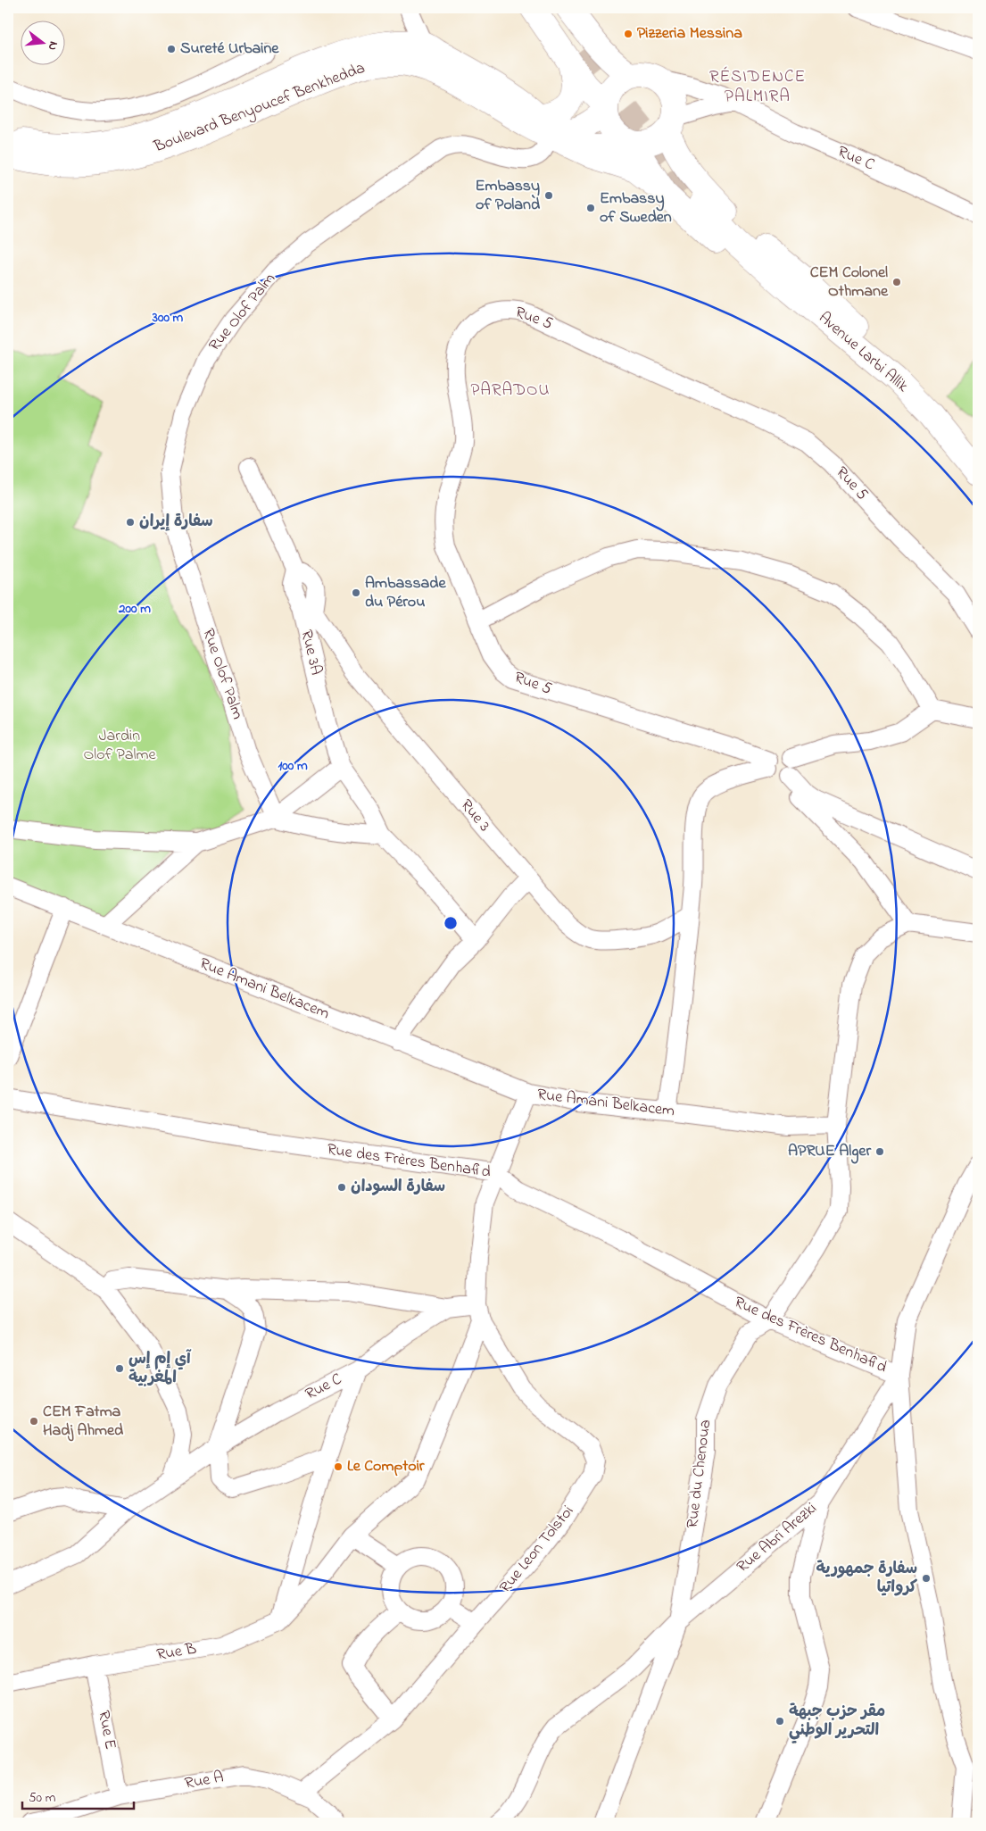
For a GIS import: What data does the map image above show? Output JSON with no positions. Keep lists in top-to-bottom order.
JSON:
{
  "streets": {
    "main road": ["Boulevard Benyoucef Benkhedda", "Avenue Larbi Allik"],
    "street": [
      "Rue C",
      "Rue Olof Palm",
      "Rue 5",
      "Rue 3A",
      "Rue 3",
      "Rue Amani Belkacem",
      "Rue des Frères Benhafid",
      "Rue du Chenoua",
      "Rue Abri Arezki",
      "Rue Leon Tolstoi",
      "Rue B",
      "Rue E",
      "Rue A"
    ]
  },
  "crossings": [
    ["Boulevard Benyoucef Benkhedda", "Rue Olof Palm"],
    ["Rue C", "Rue Leon Tolstoi"],
    ["Rue C", "Rue B"],
    ["Rue 3A", "Rue 3"],
    ["Rue Amani Belkacem", "Rue du Chenoua"],
    ["Rue des Frères Benhafid", "Rue du Chenoua"],
    ["Rue des Frères Benhafid", "Rue Abri Arezki"],
    ["Rue du Chenoua", "Rue Abri Arezki"],
    ["Rue Leon Tolstoi", "Rue B"],
    ["Rue Leon Tolstoi", "Rue A"],
    ["Rue B", "Rue E"],
    ["Rue E", "Rue A"]
  ],
  "districts": ["RÉSIDENCE PALMIRA", "PARADOU"],
  "parks": ["Jardin Olof Palme"],
  "places": [
    "Pizzeria Messina",
    "Sureté Urbaine",
    "Embassy of Poland",
    "Embassy of Sweden",
    "CEM Colonel Othmane",
    "سفارة إيران",
    "Ambassade du Pérou",
    "APRUE Alger",
    "سفارة السودان",
    "آي إم إس المغربية",
    "CEM Fatma Hadj Ahmed",
    "Le Comptoir",
    "سفارة جمهورية كرواتيا",
    "مقر حزب جبهة التحرير الوطني"
  ],
  "scale_bar": "50 m",
  "north": "right",
  "rings": ["300 m", "200 m", "100 m"]
}
